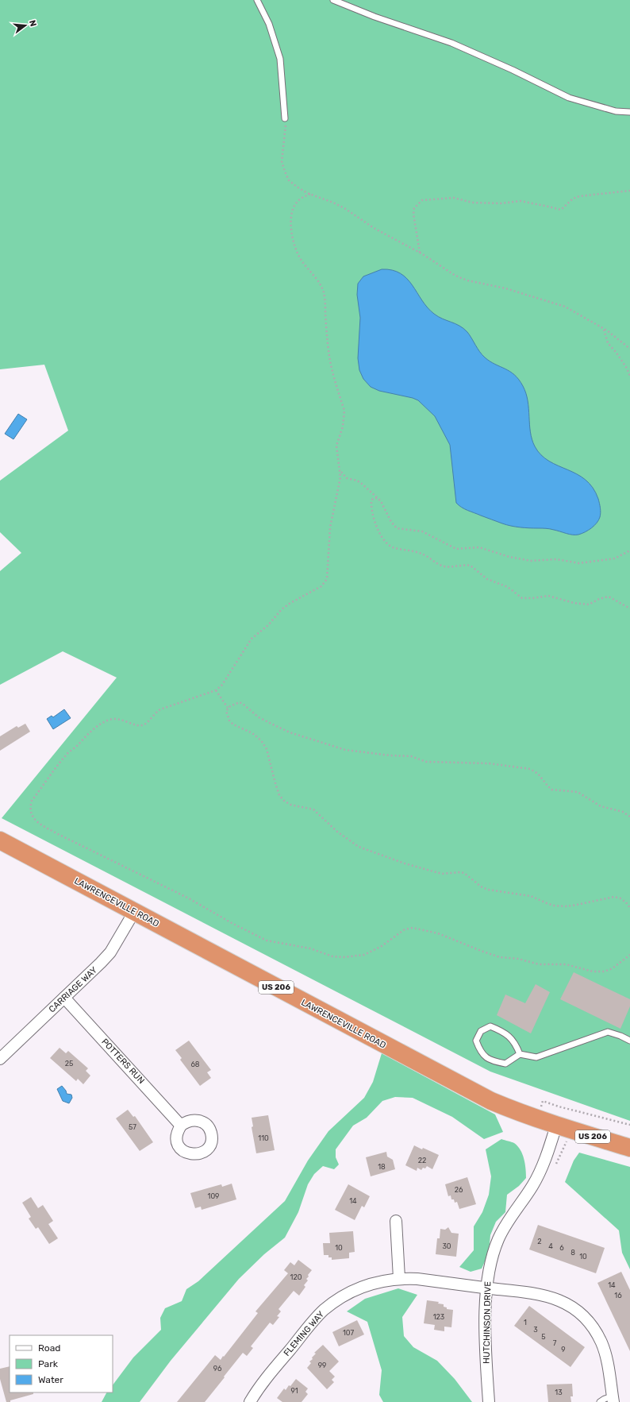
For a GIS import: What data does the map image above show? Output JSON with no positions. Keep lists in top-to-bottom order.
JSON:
{
  "streets": {
    "highway": ["LAWRENCEVILLE ROAD", "US 206"],
    "street": [
      "CARRIAGE WAY",
      "POTTERS RUN",
      "HUTCHINSON DRIVE",
      "FLEMING WAY"
    ]
  },
  "crossings": [
    ["LAWRENCEVILLE ROAD", "CARRIAGE WAY"],
    ["LAWRENCEVILLE ROAD", "HUTCHINSON DRIVE"],
    ["CARRIAGE WAY", "POTTERS RUN"],
    ["HUTCHINSON DRIVE", "FLEMING WAY"]
  ],
  "house_numbers": [
    "25",
    "68",
    "57",
    "110",
    "22",
    "18",
    "26",
    "109",
    "14",
    "2",
    "30",
    "4",
    "10",
    "6",
    "8",
    "10",
    "120",
    "14",
    "16",
    "123",
    "1",
    "3",
    "107",
    "5",
    "7",
    "9",
    "99",
    "96",
    "91",
    "13"
  ],
  "legend": ["Road", "Park", "Water"],
  "north": "right"
}
